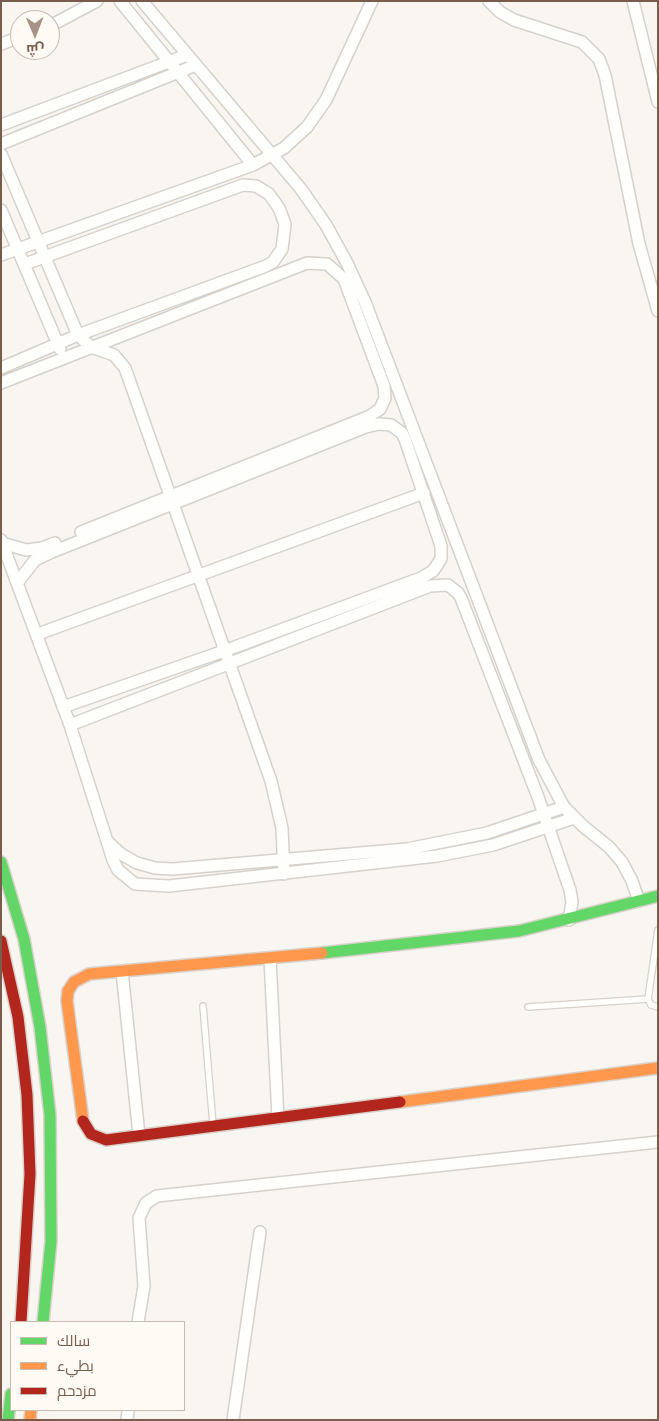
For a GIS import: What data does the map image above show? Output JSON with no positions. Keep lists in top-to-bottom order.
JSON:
{
  "legend": ["سالك", "بطيء", "مزدحم"],
  "north": "bottom"
}
